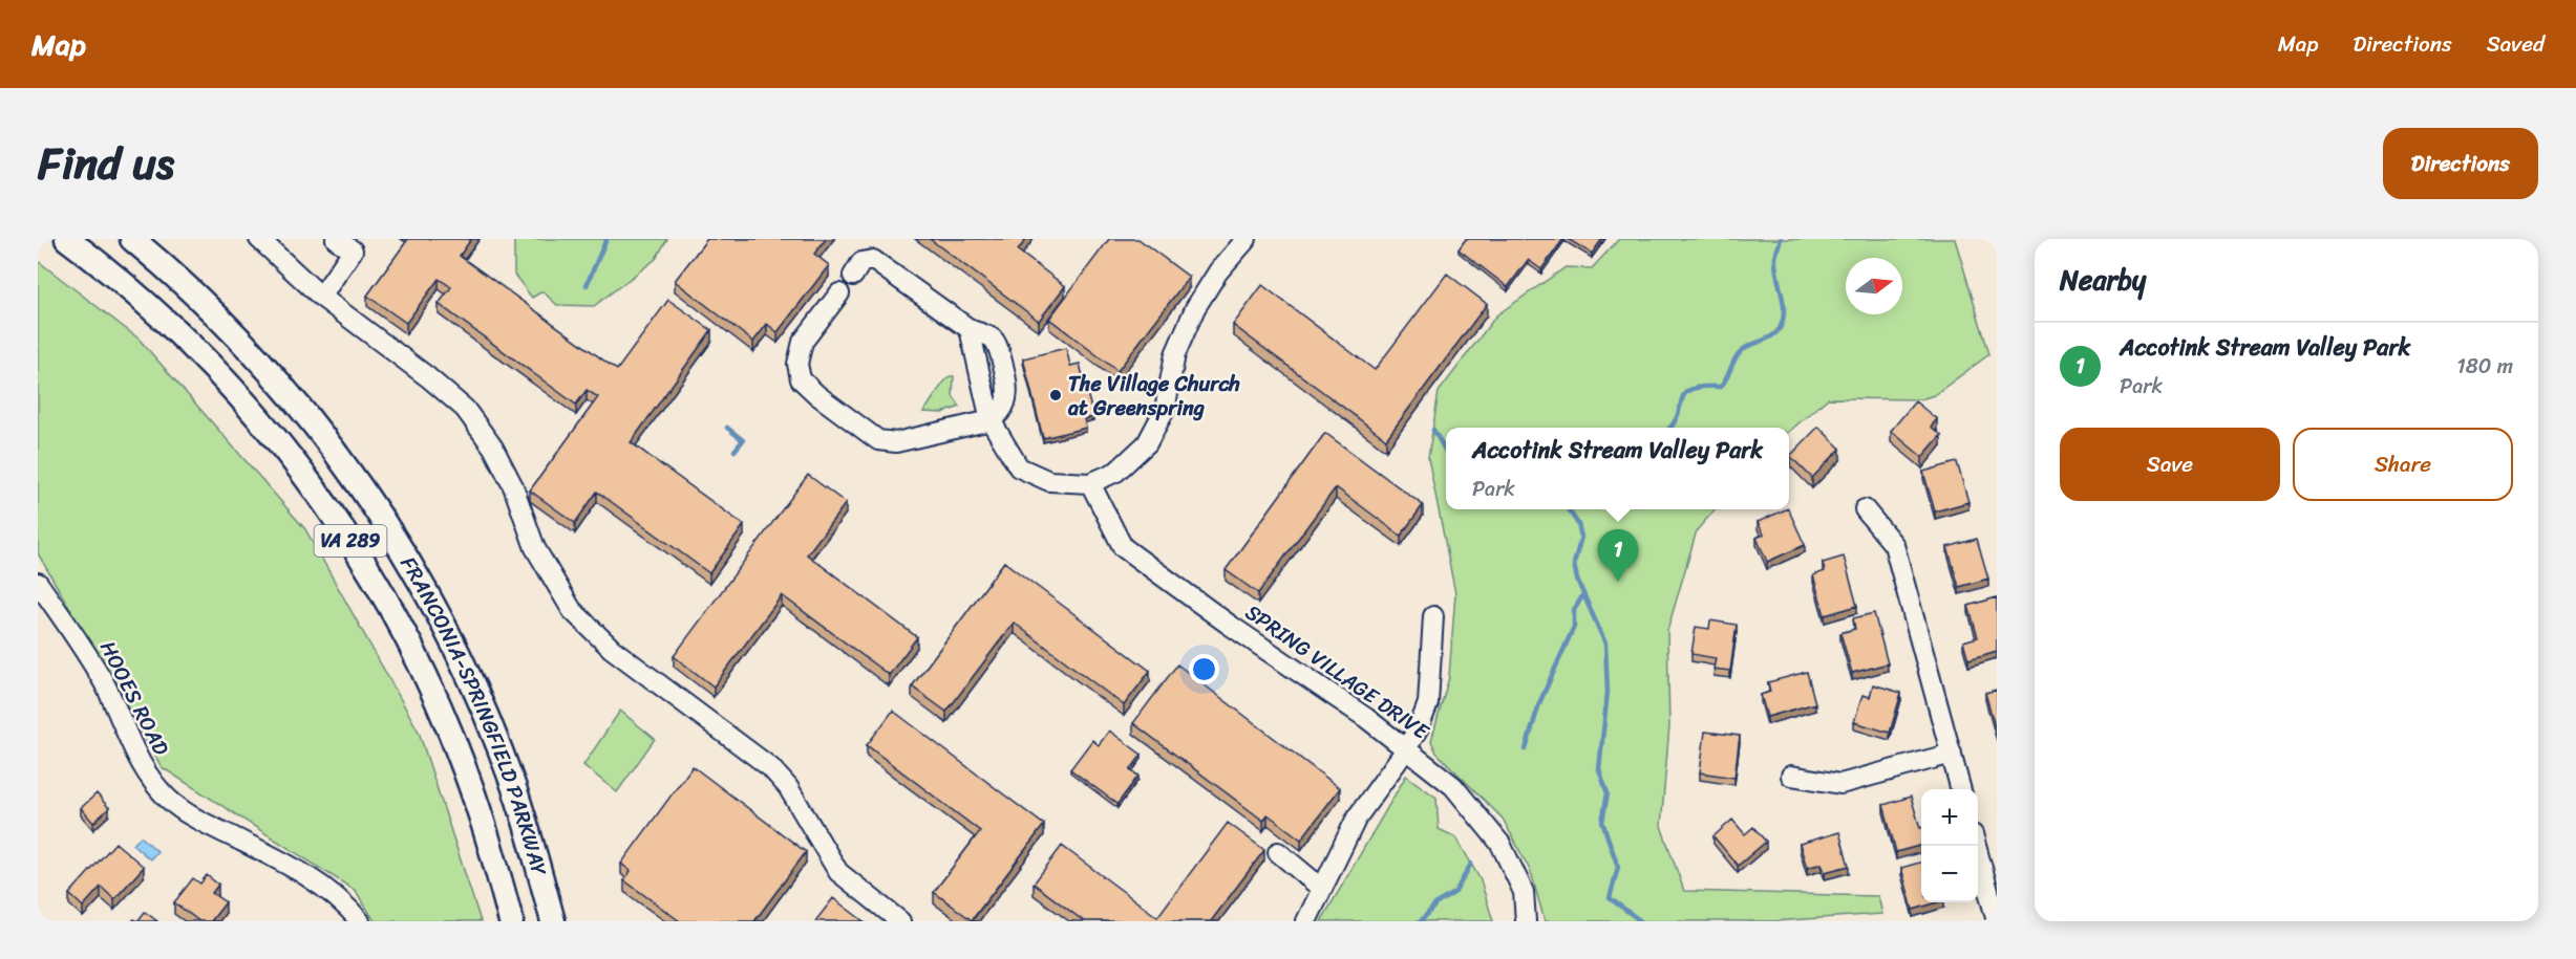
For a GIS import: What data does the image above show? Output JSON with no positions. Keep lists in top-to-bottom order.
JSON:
{
  "streets": {
    "main road": ["VA 289", "FRANCONIA-SPRINGFIELD PARKWAY"],
    "street": ["SPRING VILLAGE DRIVE", "HOOES ROAD"]
  },
  "places": ["The Village Church at Greenspring"],
  "north": "right",
  "page": {
    "header": "Map",
    "nav": ["Map", "Directions", "Saved"],
    "title": "Find us",
    "buttons": [
      "Directions",
      ["Save", "Share"]
    ],
    "heading": "Nearby",
    "list": [
      {
        "mark": "1",
        "name": "Accotink Stream Valley Park",
        "note": "Park",
        "value": "180 m"
      }
    ],
    "popup": ["Accotink Stream Valley Park", "Park"],
    "pins": "1",
    "map_buttons": ["+", "−"]
  }
}
